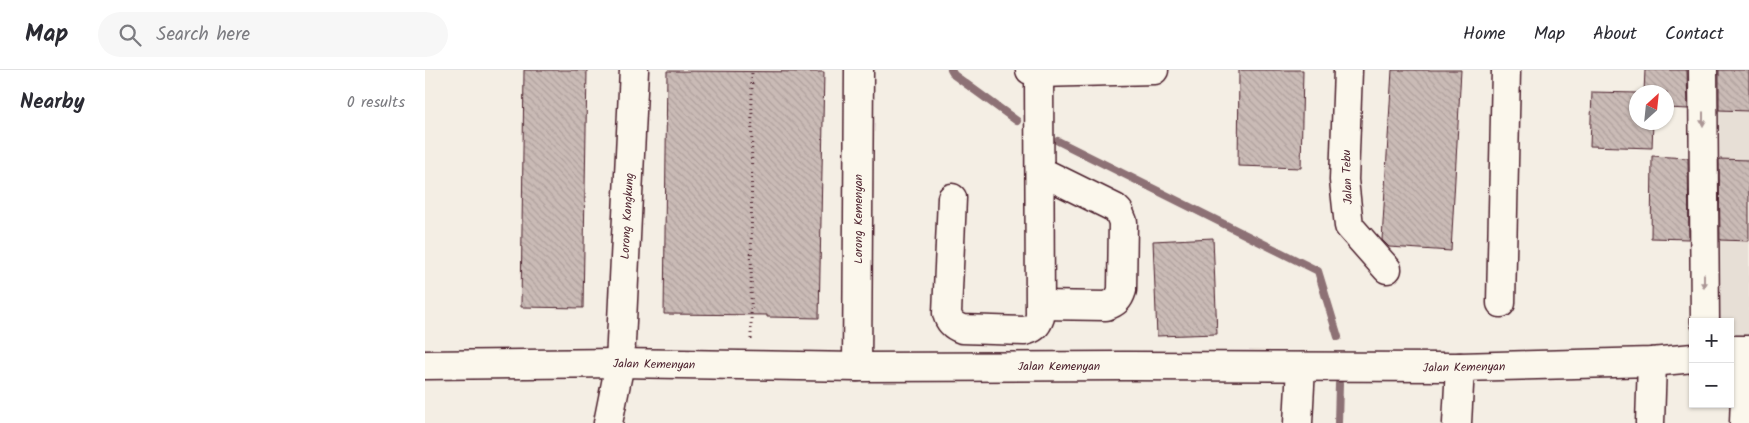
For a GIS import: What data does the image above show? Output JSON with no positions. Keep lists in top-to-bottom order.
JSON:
{
  "streets": {
    "street": [
      "Jalan Tebu",
      "Lorong Kangkung",
      "Lorong Kemenyan",
      "Jalan Kemenyan"
    ]
  },
  "crossings": [
    ["Lorong Kangkung", "Jalan Kemenyan"],
    ["Lorong Kemenyan", "Jalan Kemenyan"]
  ],
  "north": "top right",
  "page": {
    "header": "Map",
    "search": "Search here",
    "nav": [
      "Home",
      "Map",
      "About",
      "Contact"
    ],
    "heading": ["Nearby", "0 results"],
    "map_buttons": ["+", "−"]
  }
}
